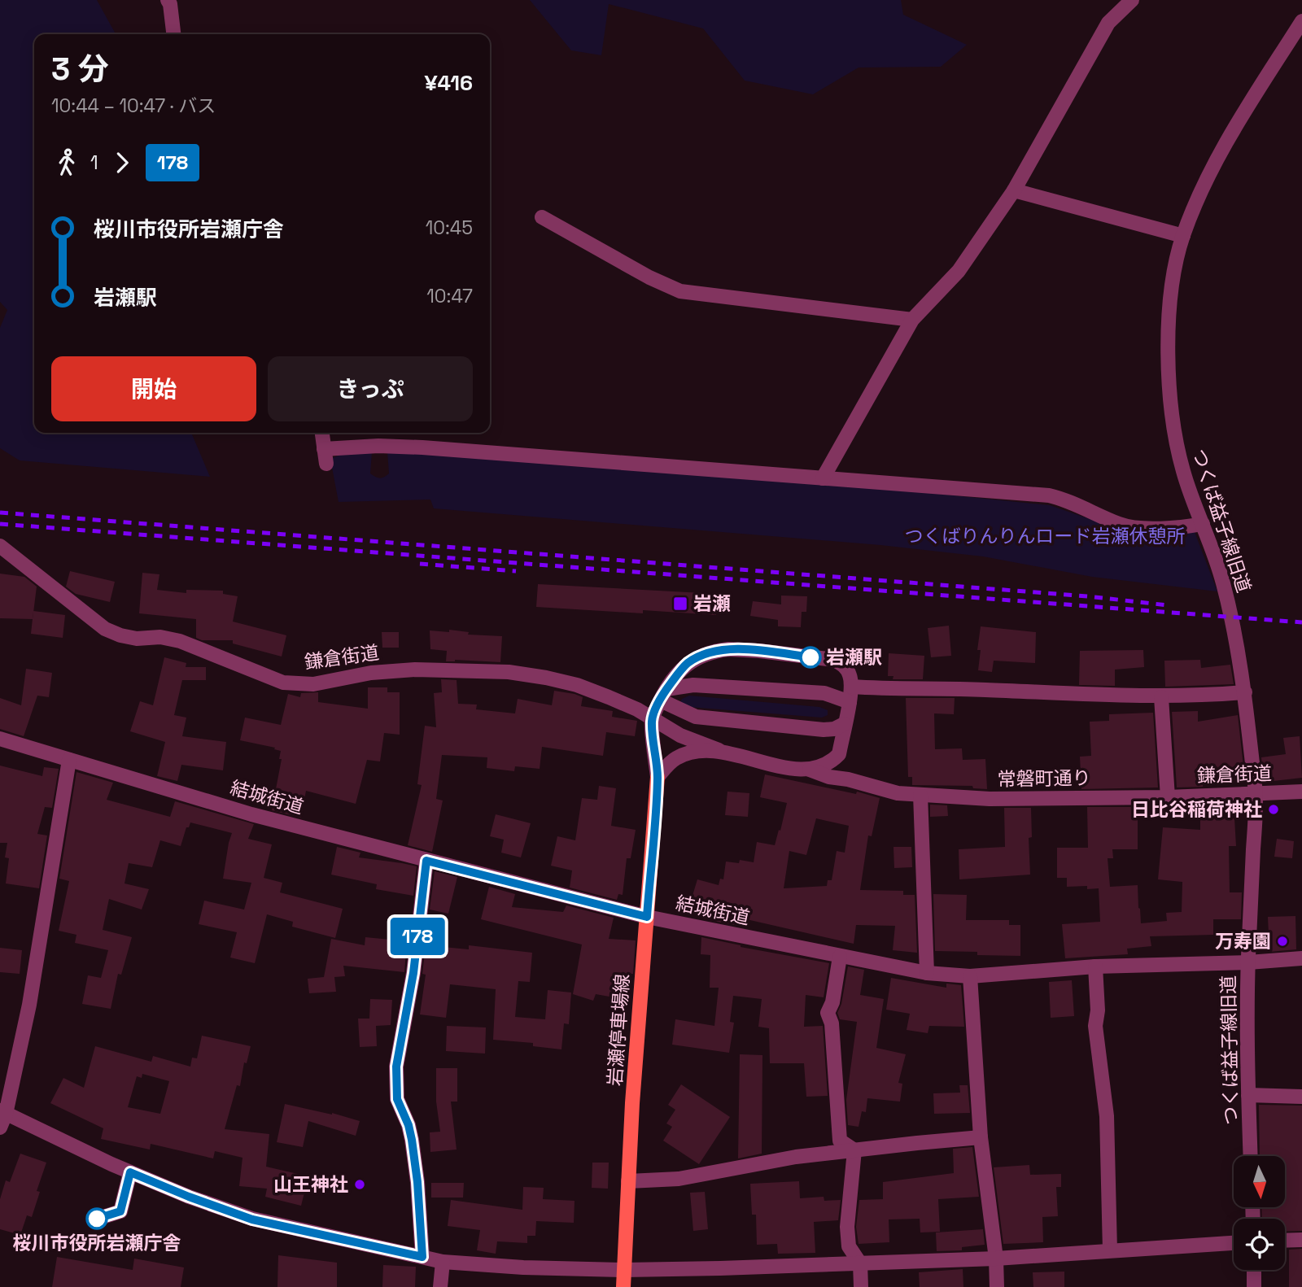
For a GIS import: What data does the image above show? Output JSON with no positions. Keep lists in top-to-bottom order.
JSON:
{
  "streets": {
    "main road": ["岩瀬停車場線"],
    "street": [
      "つくば益子線旧道",
      "鎌倉街道",
      "常磐町通り",
      "結城街道"
    ]
  },
  "crossings": [
    ["つくば益子線旧道", "鎌倉街道"],
    ["つくば益子線旧道", "結城街道"],
    ["鎌倉街道", "常磐町通り"],
    ["結城街道", "岩瀬停車場線"]
  ],
  "parks": ["つくばりんりんロード岩瀬休憩所"],
  "places": {
    "transit": ["岩瀬"],
    "other": [
      "岩瀬駅",
      "日比谷稲荷神社",
      "万寿園",
      "山王神社",
      "桜川市役所岩瀬庁舎"
    ]
  },
  "lines": ["bus line 178"],
  "north": "bottom",
  "page": {
    "on_map": "178",
    "heading": ["3 分", "10:44 – 10:47 · バス", "¥416"],
    "legs": ["1", "178"],
    "list": [
      {
        "name": "桜川市役所岩瀬庁舎",
        "value": "10:45"
      },
      {
        "name": "岩瀬駅",
        "value": "10:47"
      }
    ],
    "buttons": ["開始", "きっぷ"]
  }
}
